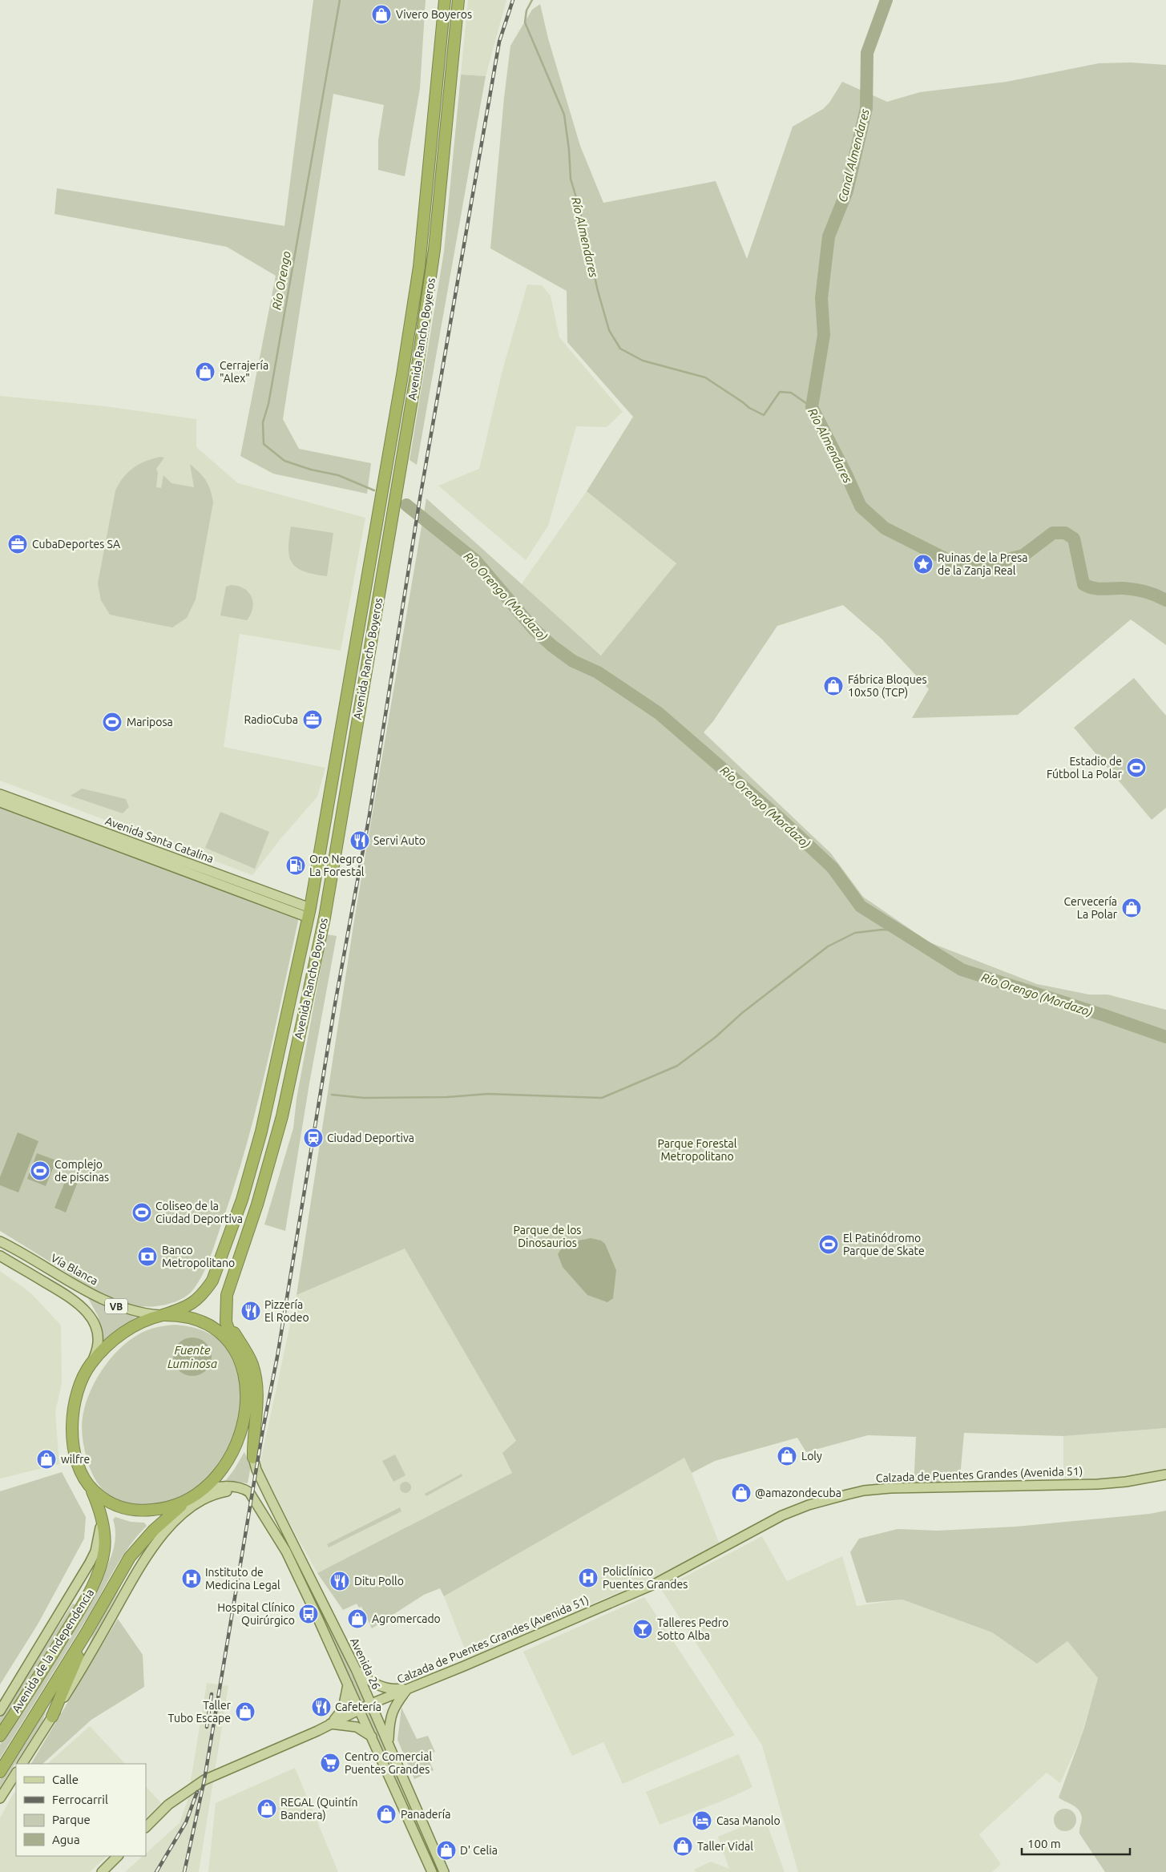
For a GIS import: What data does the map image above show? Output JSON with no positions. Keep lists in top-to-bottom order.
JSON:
{
  "streets": {
    "highway": ["Avenida Rancho Boyeros", "Avenida de la Independencia"],
    "main road": [
      "Avenida Santa Catalina",
      "Vía Blanca",
      "VB",
      "Calzada de Puentes Grandes (Avenida 51)",
      "Avenida 26"
    ]
  },
  "crossings": [
    ["Avenida Rancho Boyeros", "Avenida Santa Catalina"],
    ["Avenida Rancho Boyeros", "Vía Blanca"],
    ["Avenida Rancho Boyeros", "VB"],
    ["Avenida Rancho Boyeros", "Avenida de la Independencia"],
    ["Calzada de Puentes Grandes (Avenida 51)", "Avenida 26"]
  ],
  "water": [
    "Canal Almendares",
    "Río Almendares",
    "Río Orengo",
    "Río Orengo (Mordazo)",
    "Fuente Luminosa"
  ],
  "parks": ["Parque Forestal Metropolitano", "Parque de los Dinosaurios"],
  "places": {
    "shop": [
      "Vivero Boyeros",
      "Cerrajería \"Alex\"",
      "Fábrica Bloques 10x50 (TCP)",
      "Cervecería La Polar",
      "Loly",
      "wilfre",
      "@amazondecuba",
      "Agromercado",
      "Taller Tubo Escape",
      "REGAL (Quintín Bandera)",
      "Panadería",
      "Taller Vidal",
      "D' Celia"
    ],
    "office": ["CubaDeportes SA", "RadioCuba"],
    "place": ["Ruinas de la Presa de la Zanja Real"],
    "sports": [
      "Mariposa",
      "Estadio de Fútbol La Polar",
      "Complejo de piscinas",
      "Coliseo de la Ciudad Deportiva",
      "El Patinódromo Parque de Skate"
    ],
    "restaurant": [
      "Servi Auto",
      "Pizzería El Rodeo",
      "Ditu Pollo",
      "Cafetería"
    ],
    "fuel station": ["Oro Negro La Forestal"],
    "station": ["Ciudad Deportiva"],
    "bank": ["Banco Metropolitano"],
    "hospital": ["Policlínico Puentes Grandes", "Instituto de Medicina Legal"],
    "bus stop": ["Hospital Clínico Quirúrgico"],
    "bar": ["Talleres Pedro Sotto Alba"],
    "supermarket": ["Centro Comercial Puentes Grandes"],
    "hotel": ["Casa Manolo"]
  },
  "legend": [
    "Calle",
    "Ferrocarril",
    "Parque",
    "Agua"
  ],
  "scale_bar": "100 m"
}
